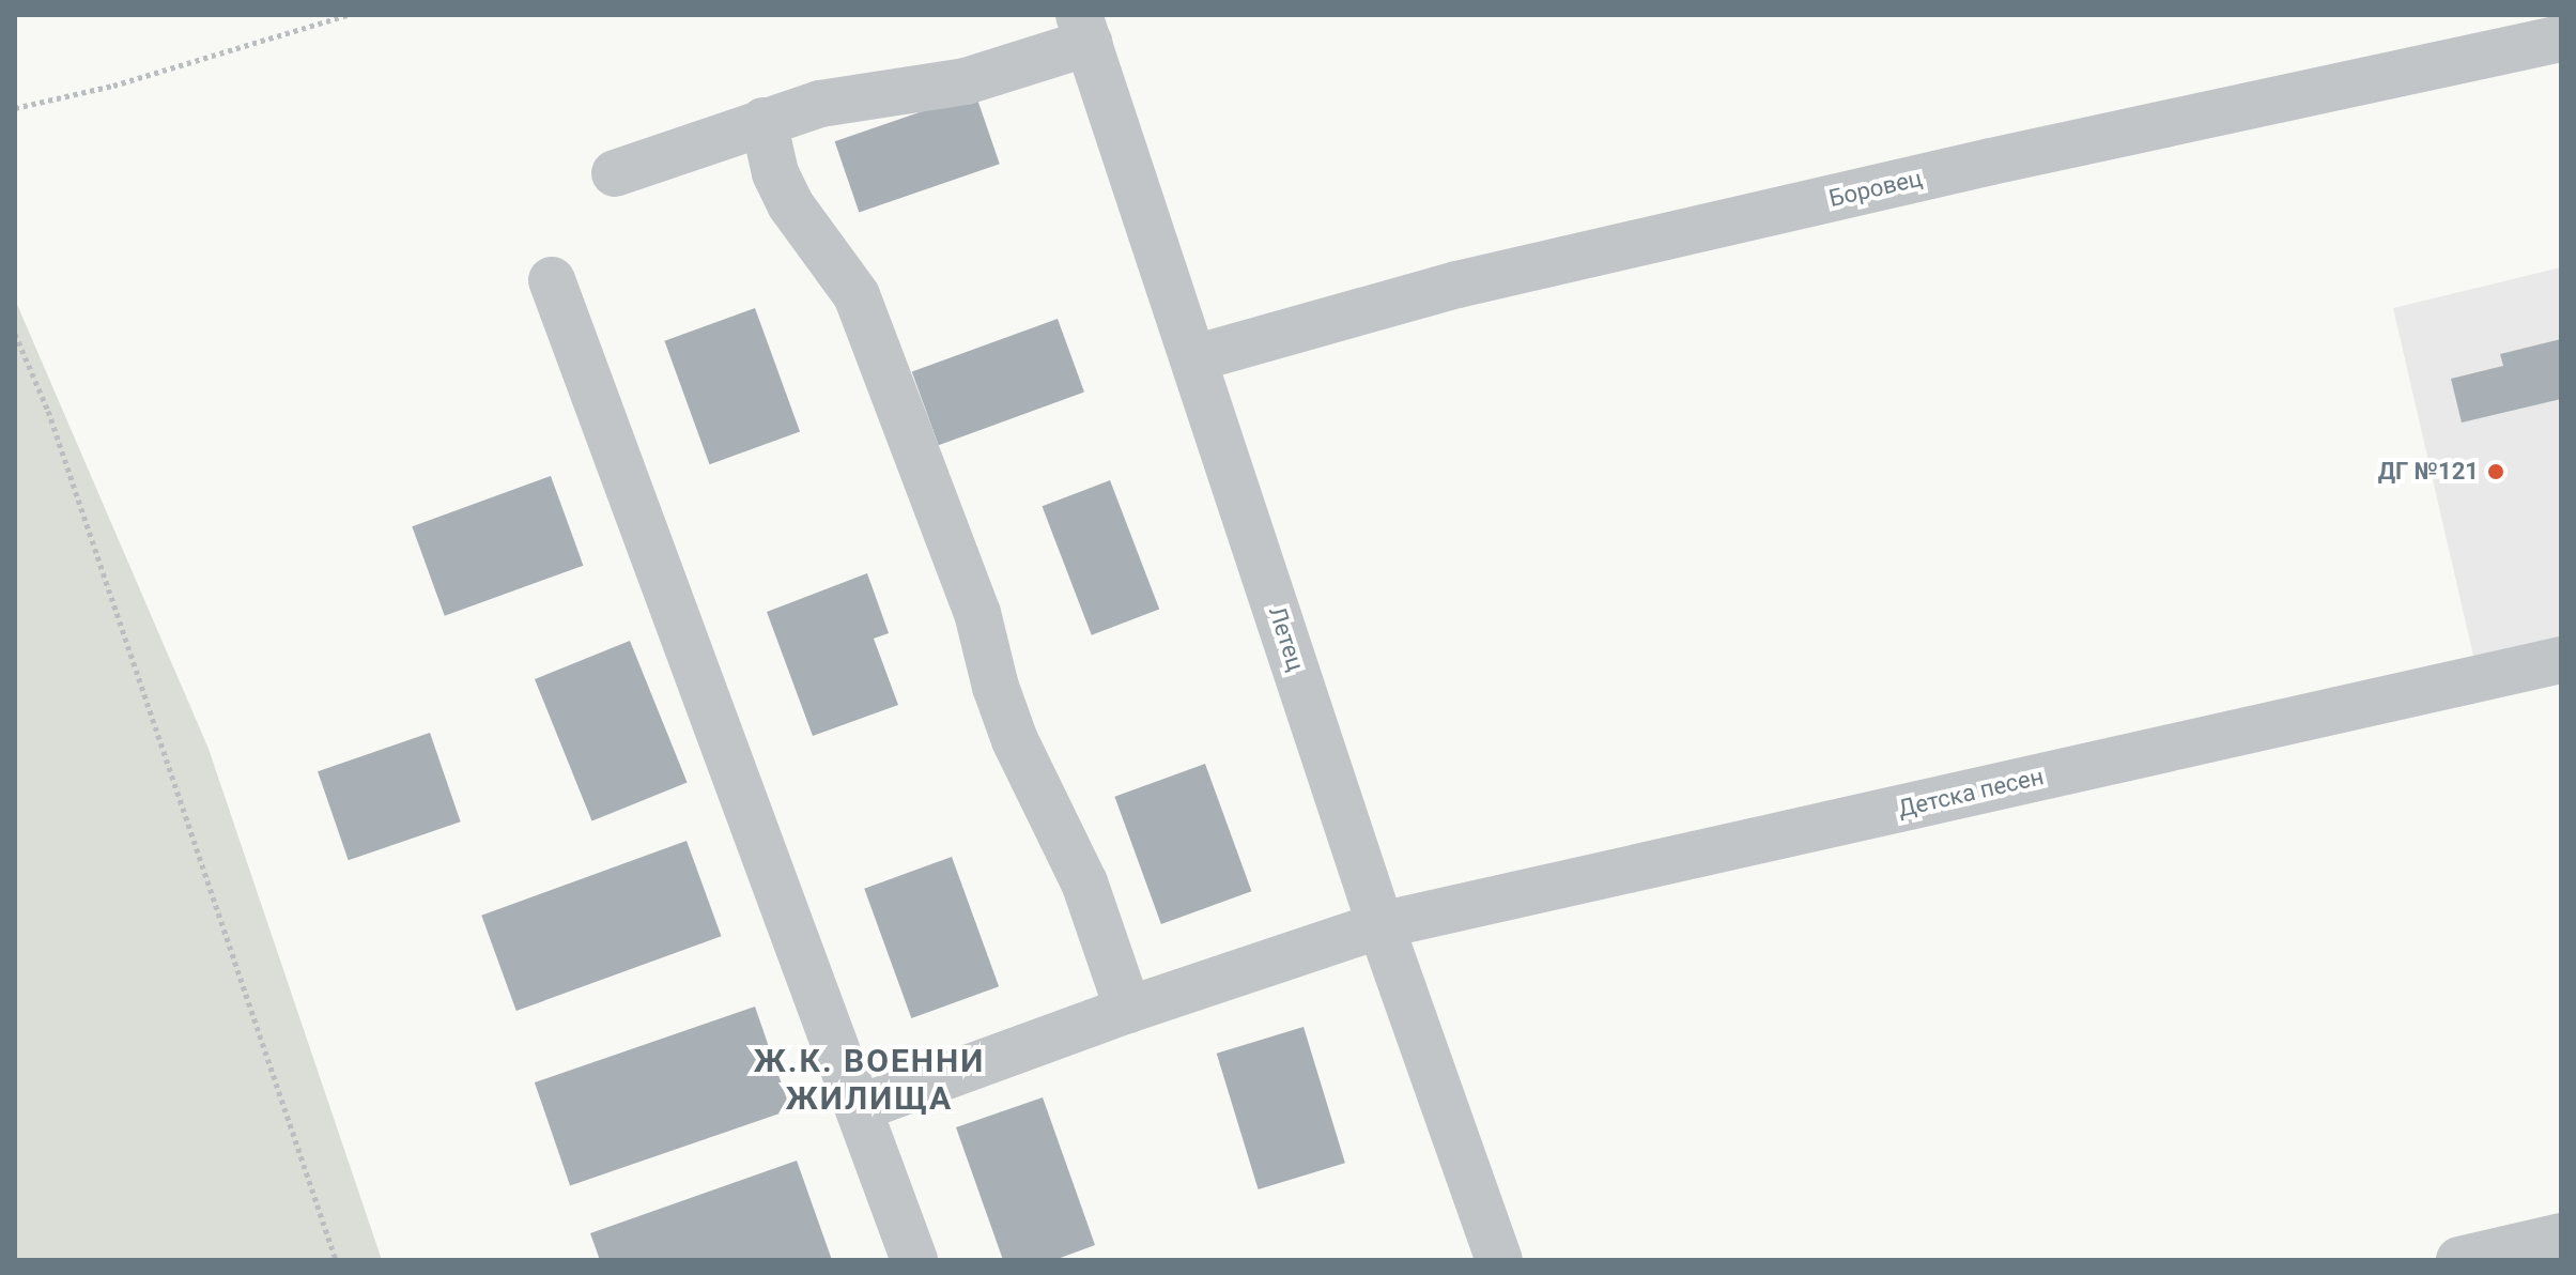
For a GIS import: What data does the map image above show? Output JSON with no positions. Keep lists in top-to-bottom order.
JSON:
{
  "streets": {
    "street": ["Боровец", "Летец", "Детска песен"]
  },
  "crossings": [
    ["Боровец", "Летец"],
    ["Летец", "Детска песен"]
  ],
  "districts": ["Ж.К. ВОЕННИ ЖИЛИЩА"],
  "places": ["ДГ №121"]
}
